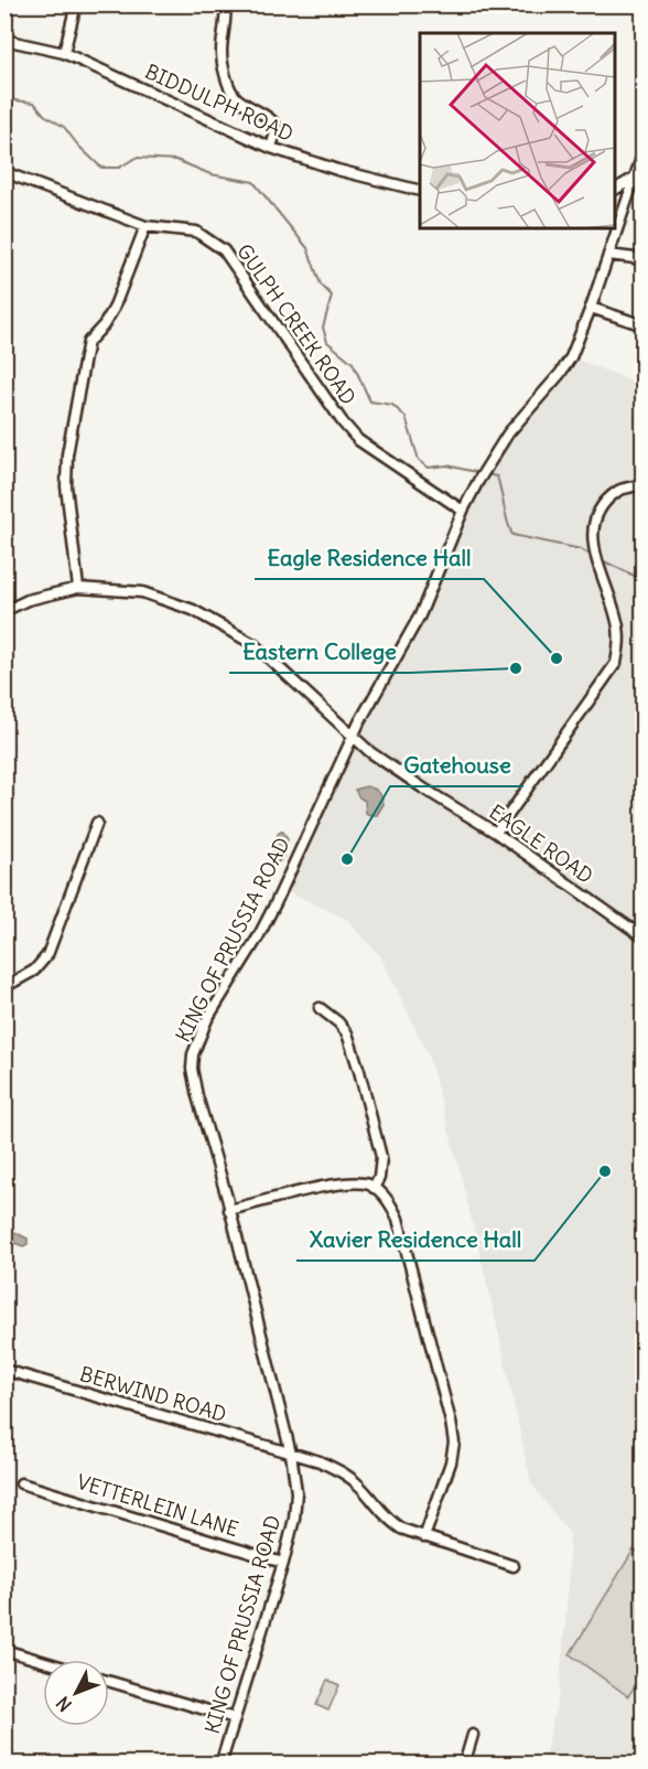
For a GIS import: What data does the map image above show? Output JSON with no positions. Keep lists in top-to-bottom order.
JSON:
{
  "streets": {
    "street": [
      "BIDDULPH ROAD",
      "GULPH CREEK ROAD",
      "EAGLE ROAD",
      "KING OF PRUSSIA ROAD",
      "BERWIND ROAD",
      "VETTERLEIN LANE"
    ]
  },
  "crossings": [
    ["GULPH CREEK ROAD", "KING OF PRUSSIA ROAD"],
    ["EAGLE ROAD", "KING OF PRUSSIA ROAD"],
    ["KING OF PRUSSIA ROAD", "BERWIND ROAD"],
    ["KING OF PRUSSIA ROAD", "VETTERLEIN LANE"]
  ],
  "places": [
    "Eagle Residence Hall",
    "Eastern College",
    "Gatehouse",
    "Xavier Residence Hall"
  ],
  "north": "bottom left"
}
